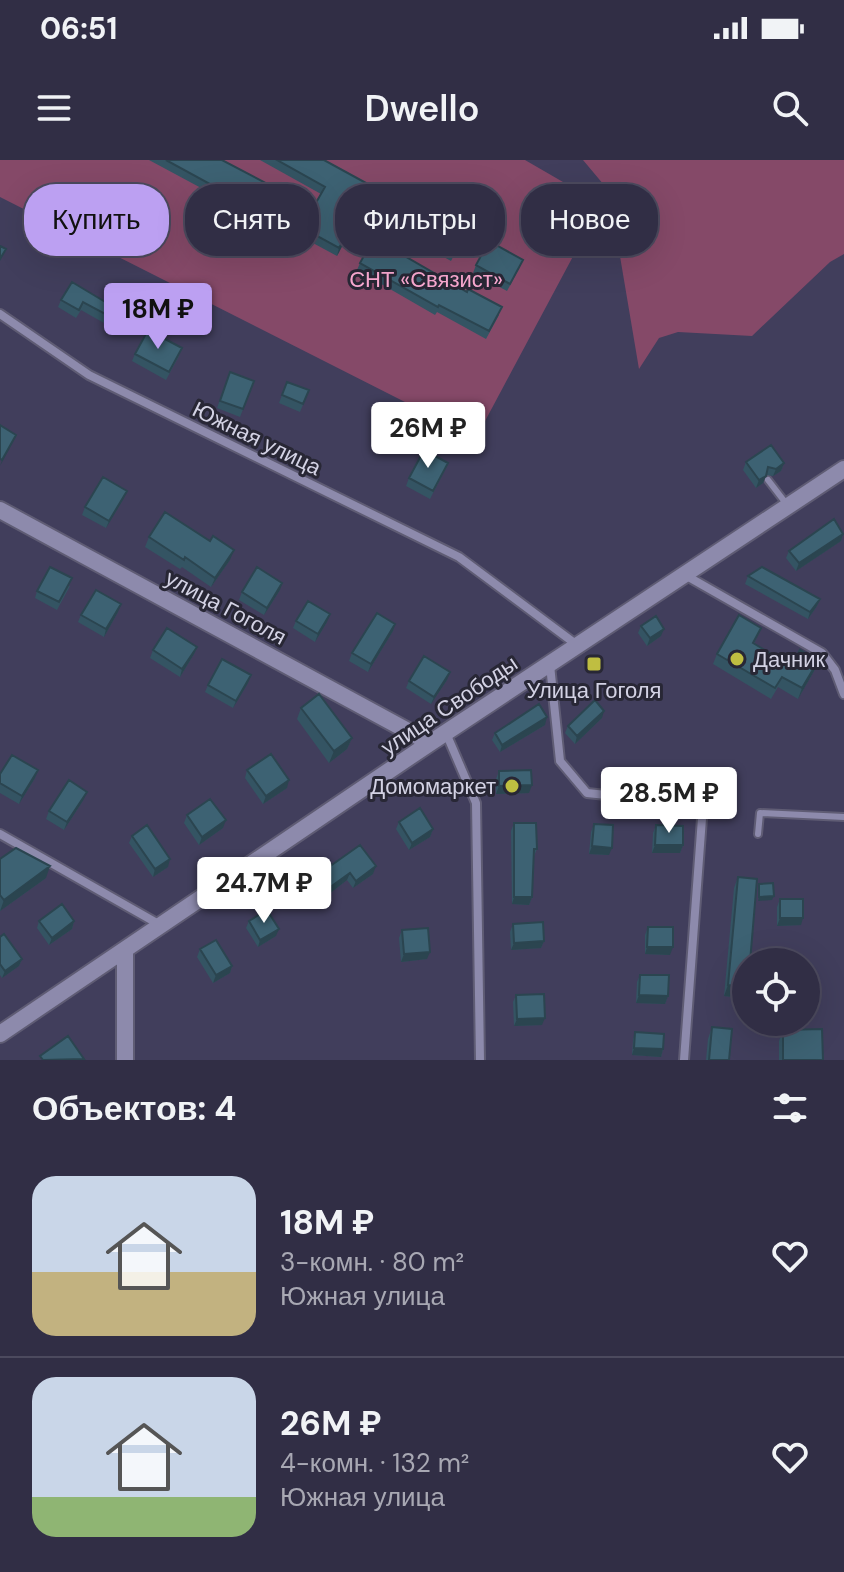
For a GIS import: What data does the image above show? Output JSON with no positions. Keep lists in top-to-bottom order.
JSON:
{
  "streets": {
    "main road": ["улица Гоголя", "улица Свободы"],
    "street": ["Южная улица"]
  },
  "crossings": [
    ["Южная улица", "улица Свободы"],
    ["улица Гоголя", "улица Свободы"]
  ],
  "parks": ["СНТ «Связист»"],
  "places": {
    "other": ["Дачник", "Домомаркет"],
    "transit": ["Улица Гоголя"]
  },
  "page": {
    "status": "06:51",
    "header": "Dwello",
    "chip": [
      "Купить",
      "Снять",
      "Фильтры",
      "Новое"
    ],
    "price": [
      "18M ₽",
      "26M ₽",
      "28.5M ₽",
      "24.7M ₽"
    ],
    "heading": "Объектов: 4",
    "list": [
      {
        "name": "18M ₽",
        "note": "3-комн. · 80 m² · Южная улица"
      },
      {
        "name": "26M ₽",
        "note": "4-комн. · 132 m² · Южная улица"
      }
    ]
  }
}
